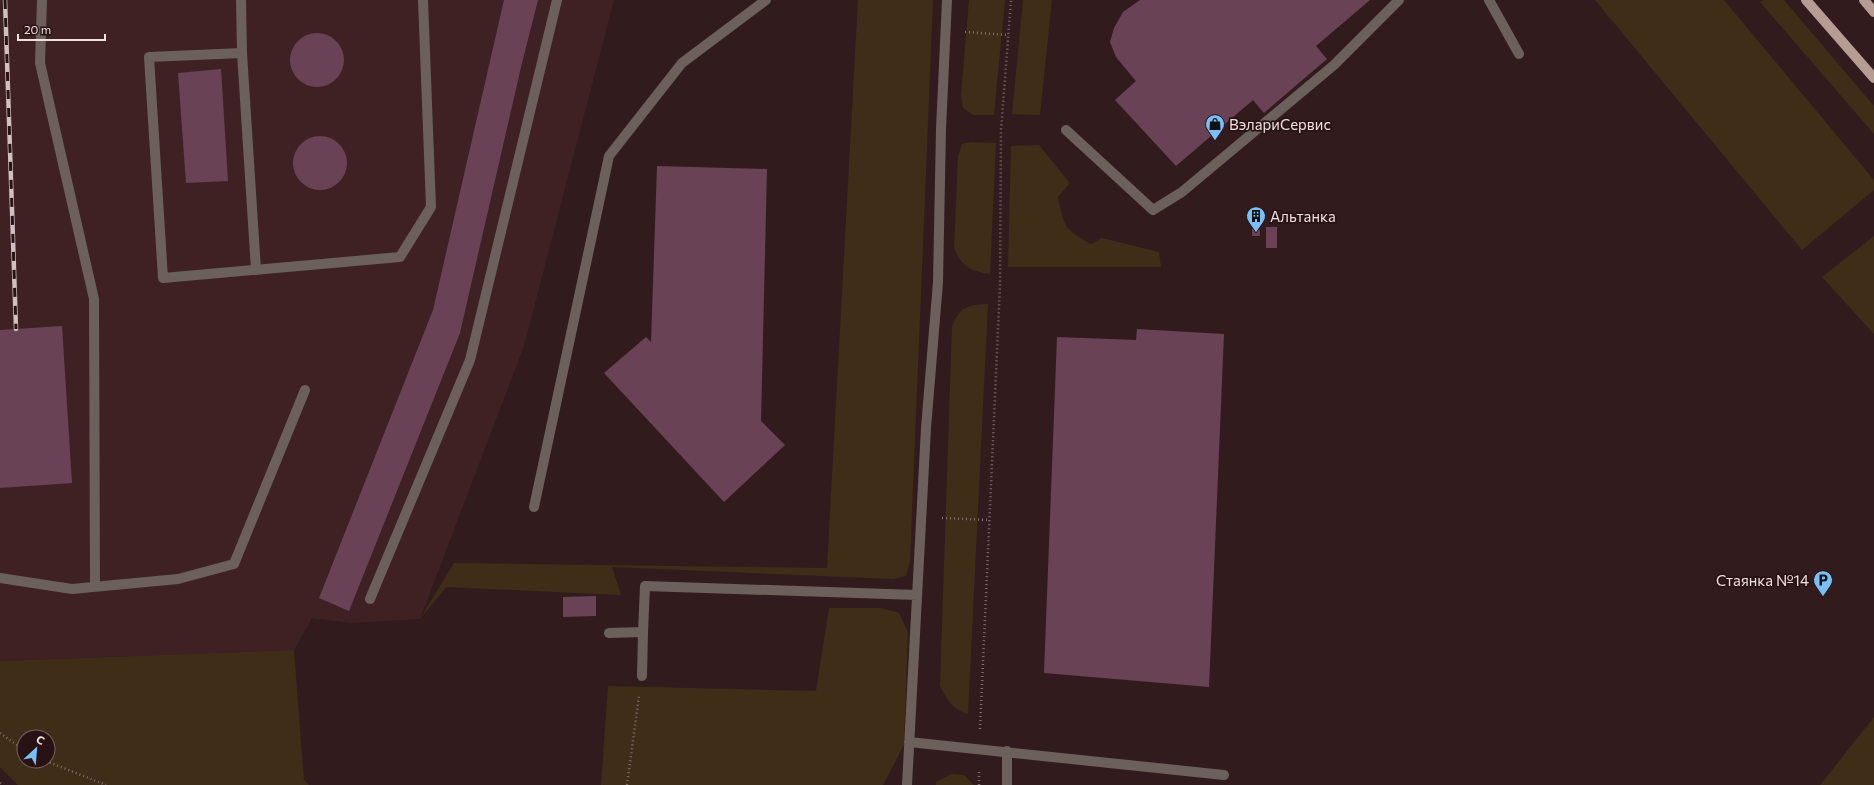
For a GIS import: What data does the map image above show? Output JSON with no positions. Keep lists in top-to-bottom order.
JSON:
{
  "places": {
    "shop": ["ВэлариСервис"],
    "building": ["Альтанка"],
    "parking": ["Стаянка №14"]
  },
  "scale_bar": "20 m",
  "north": "top right"
}
